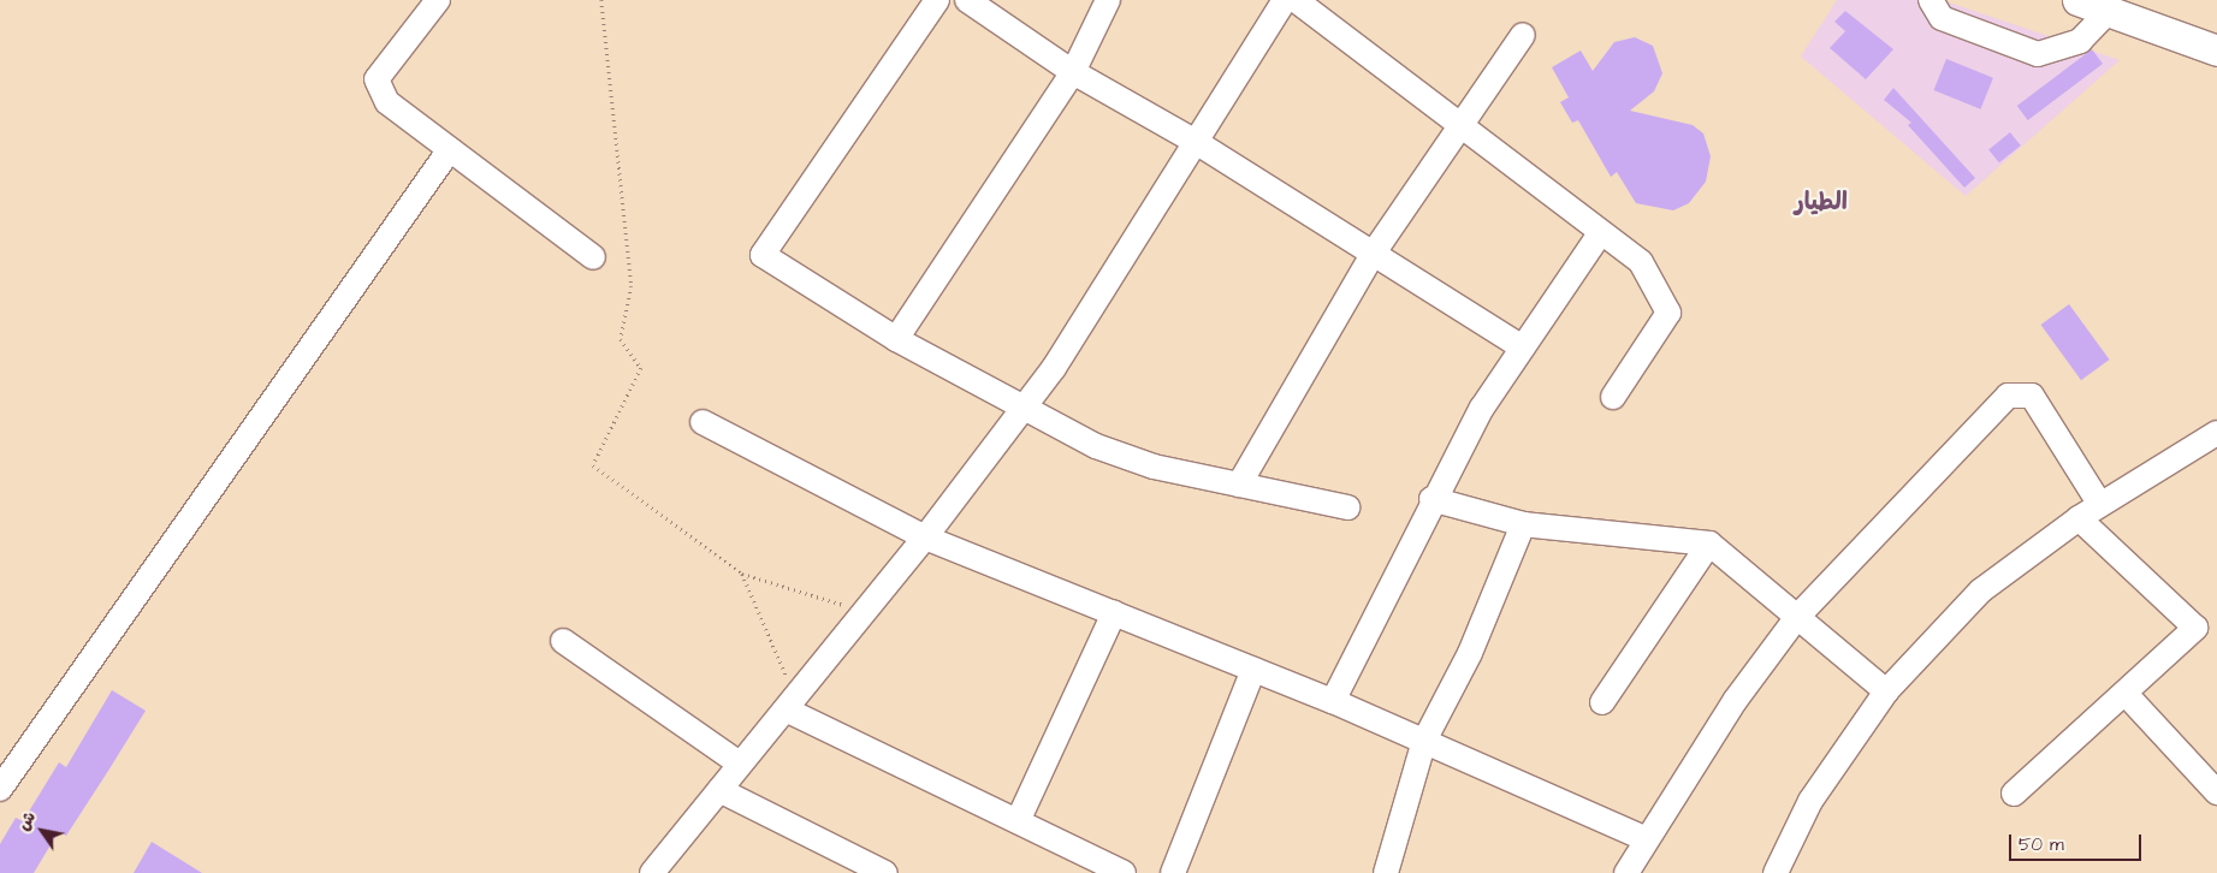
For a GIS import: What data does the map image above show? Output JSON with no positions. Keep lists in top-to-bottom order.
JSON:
{
  "districts": ["الطيار"],
  "scale_bar": "50 m",
  "north": "top left"
}
